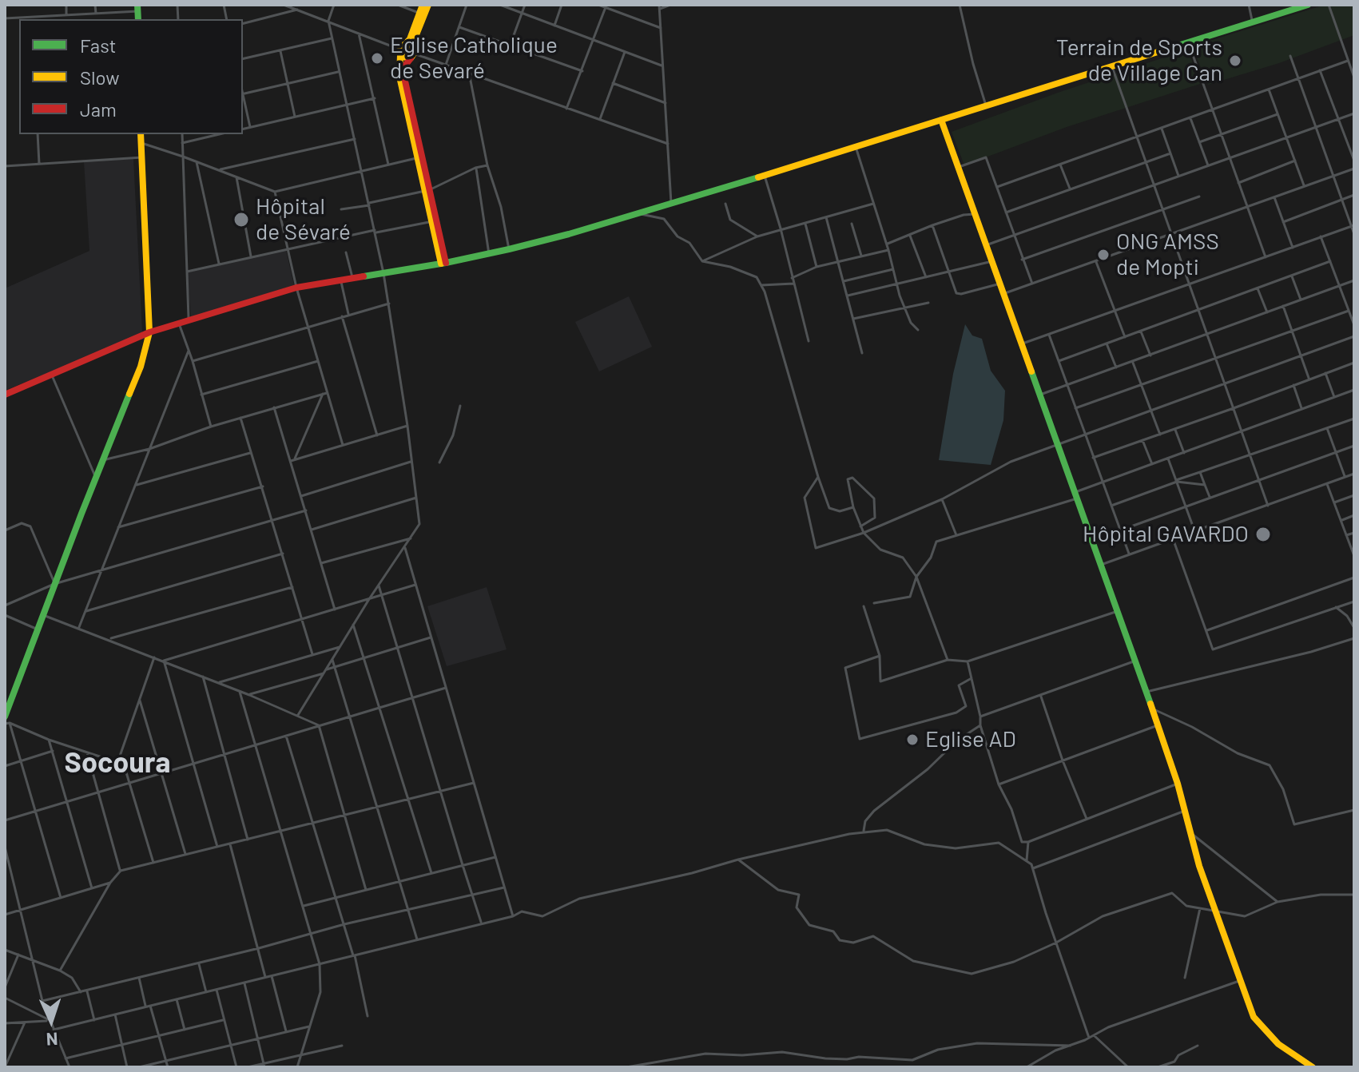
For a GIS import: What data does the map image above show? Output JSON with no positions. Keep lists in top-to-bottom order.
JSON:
{
  "districts": ["Socoura"],
  "places": [
    "Eglise Catholique de Sevaré",
    "Terrain de Sports de Village Can",
    "Hôpital de Sévaré",
    "ONG AMSS de Mopti",
    "Hôpital GAVARDO",
    "Eglise AD"
  ],
  "legend": ["Fast", "Slow", "Jam"],
  "north": "bottom"
}
